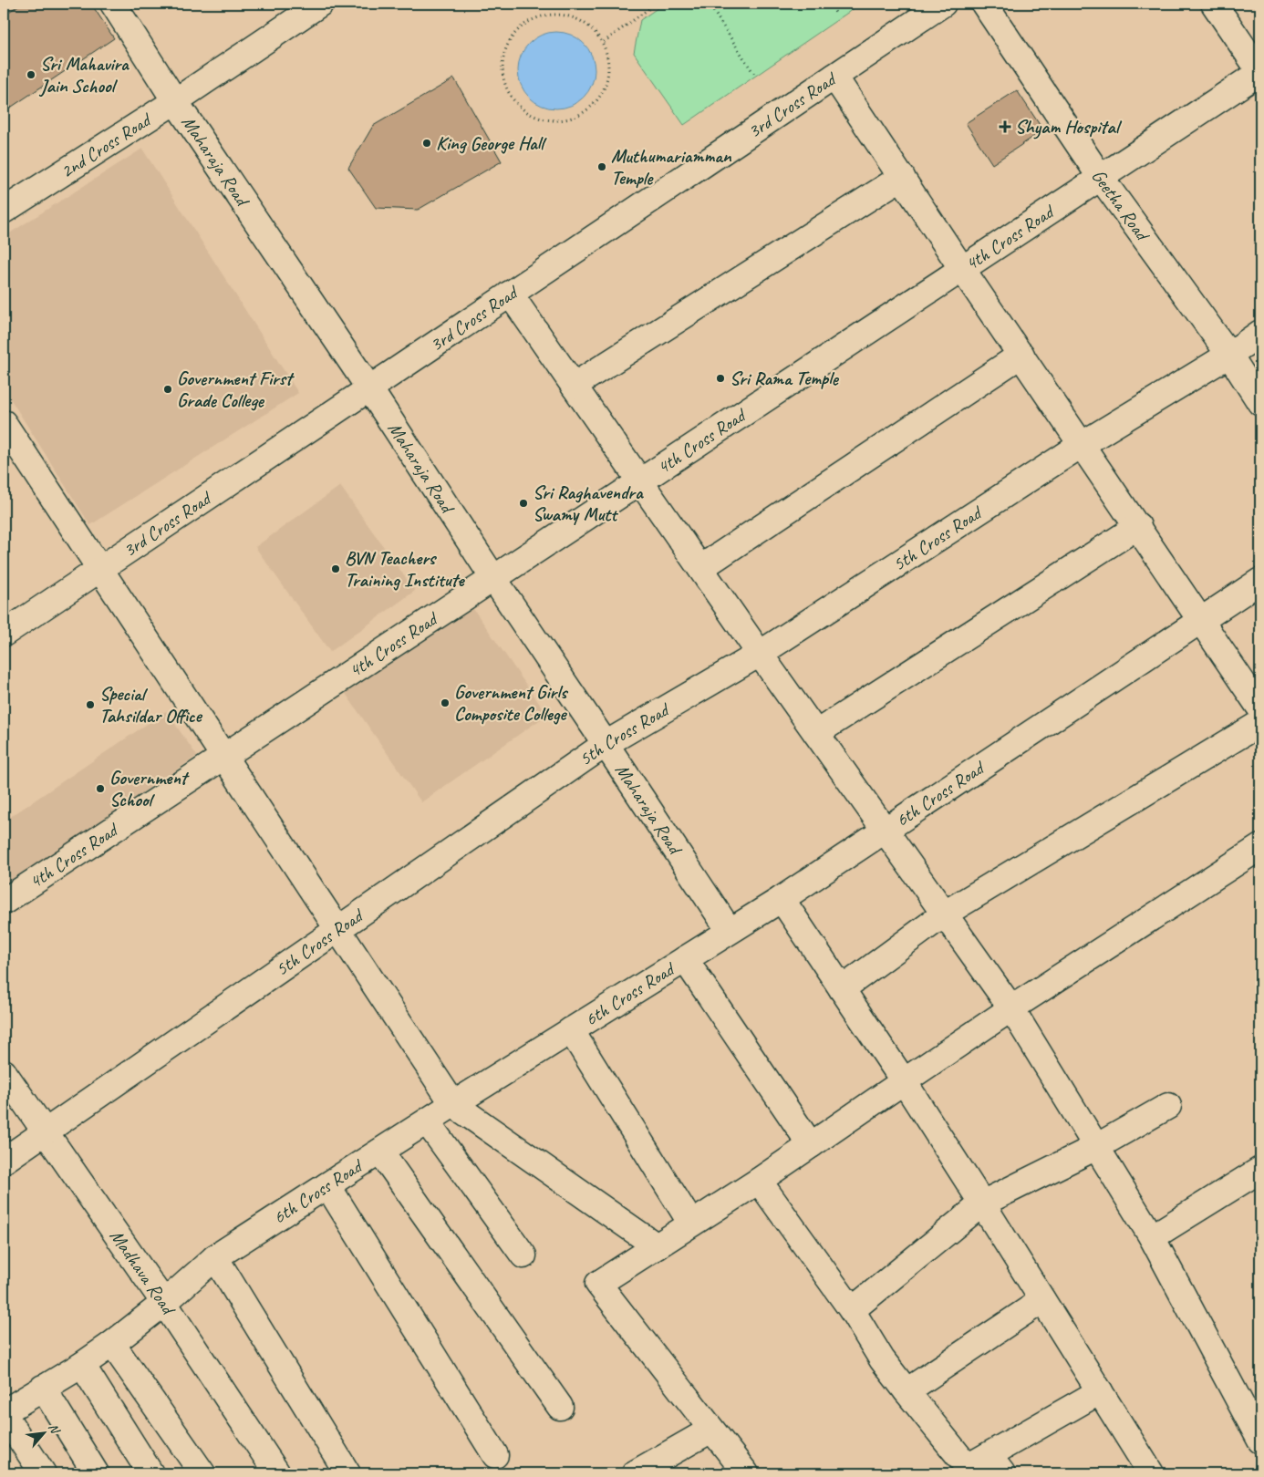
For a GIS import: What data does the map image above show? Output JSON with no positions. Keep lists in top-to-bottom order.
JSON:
{
  "streets": {
    "street": [
      "3rd Cross Road",
      "2nd Cross Road",
      "Maharaja Road",
      "Geetha Road",
      "4th Cross Road",
      "5th Cross Road",
      "6th Cross Road",
      "Madhava Road"
    ]
  },
  "crossings": [
    ["3rd Cross Road", "Maharaja Road"],
    ["2nd Cross Road", "Maharaja Road"],
    ["Maharaja Road", "4th Cross Road"],
    ["Maharaja Road", "5th Cross Road"],
    ["Maharaja Road", "6th Cross Road"],
    ["Geetha Road", "4th Cross Road"],
    ["Geetha Road", "5th Cross Road"],
    ["5th Cross Road", "Madhava Road"],
    ["6th Cross Road", "Madhava Road"]
  ],
  "places": {
    "other": [
      "Sri Mahavira Jain School",
      "King George Hall",
      "Muthumariamman Temple",
      "Sri Rama Temple",
      "Government First Grade College",
      "Sri Raghavendra Swamy Mutt",
      "BVN Teachers Training Institute",
      "Government Girls Composite College",
      "Special Tahsildar Office",
      "Government School"
    ],
    "health": ["Shyam Hospital"]
  },
  "north": "top right"
}
